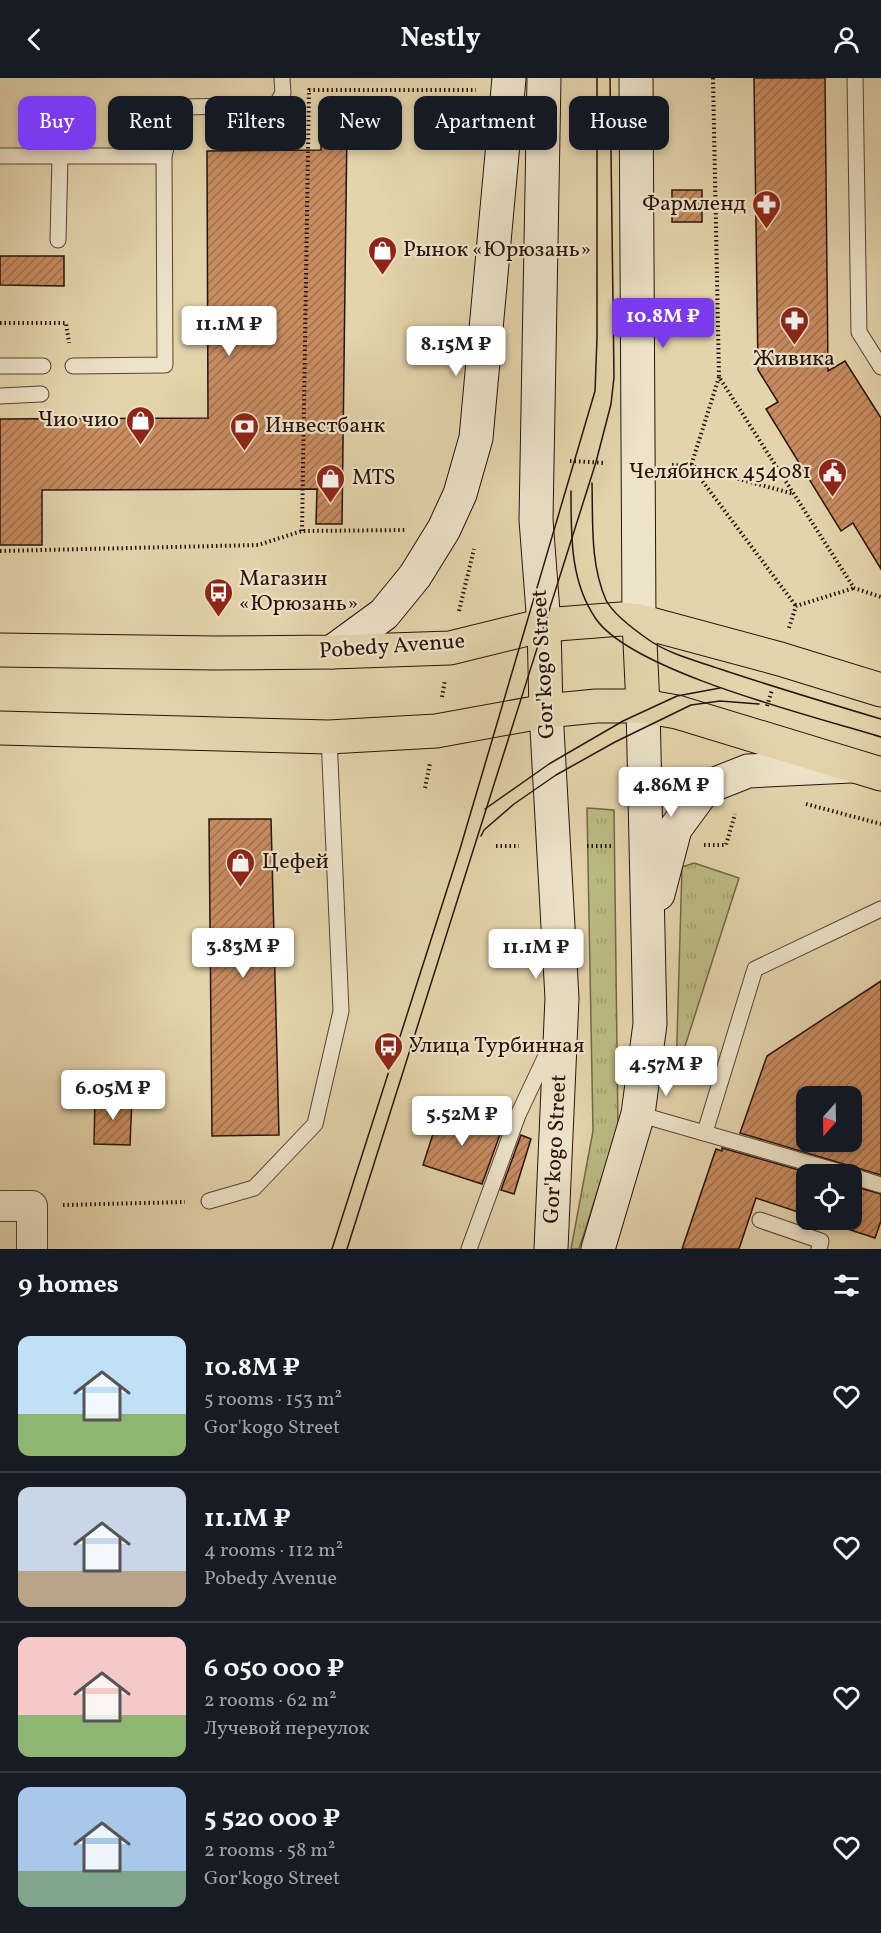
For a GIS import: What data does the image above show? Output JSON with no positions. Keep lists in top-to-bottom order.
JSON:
{
  "streets": {
    "main road": ["Pobedy Avenue", "Gor'kogo Street"]
  },
  "crossings": [
    ["Pobedy Avenue", "Gor'kogo Street"]
  ],
  "places": {
    "pharmacy": ["Фармленд", "Живика"],
    "shop": [
      "Рынок «Юрюзань»",
      "Чио чио",
      "MTS",
      "Цефей"
    ],
    "bank": ["Инвестбанк"],
    "public building": ["Челябинск 454081"],
    "bus stop": ["Магазин «Юрюзань»", "Улица Турбинная"]
  },
  "north": "bottom",
  "page": {
    "header": "Nestly",
    "chip": [
      "Buy",
      "Rent",
      "Filters",
      "New",
      "Apartment",
      "House"
    ],
    "price": [
      "10.8M ₽",
      "11.1M ₽",
      "8.15M ₽",
      "4.86M ₽",
      "3.83M ₽",
      "11.1M ₽",
      "4.57M ₽",
      "6.05M ₽",
      "5.52M ₽"
    ],
    "heading": "9 homes",
    "list": [
      {
        "name": "10.8M ₽",
        "note": "5 rooms · 153 m² · Gor'kogo Street"
      },
      {
        "name": "11.1M ₽",
        "note": "4 rooms · 112 m² · Pobedy Avenue"
      },
      {
        "name": "6 050 000 ₽",
        "note": "2 rooms · 62 m² · Лучевой переулок"
      },
      {
        "name": "5 520 000 ₽",
        "note": "2 rooms · 58 m² · Gor'kogo Street"
      }
    ]
  }
}
